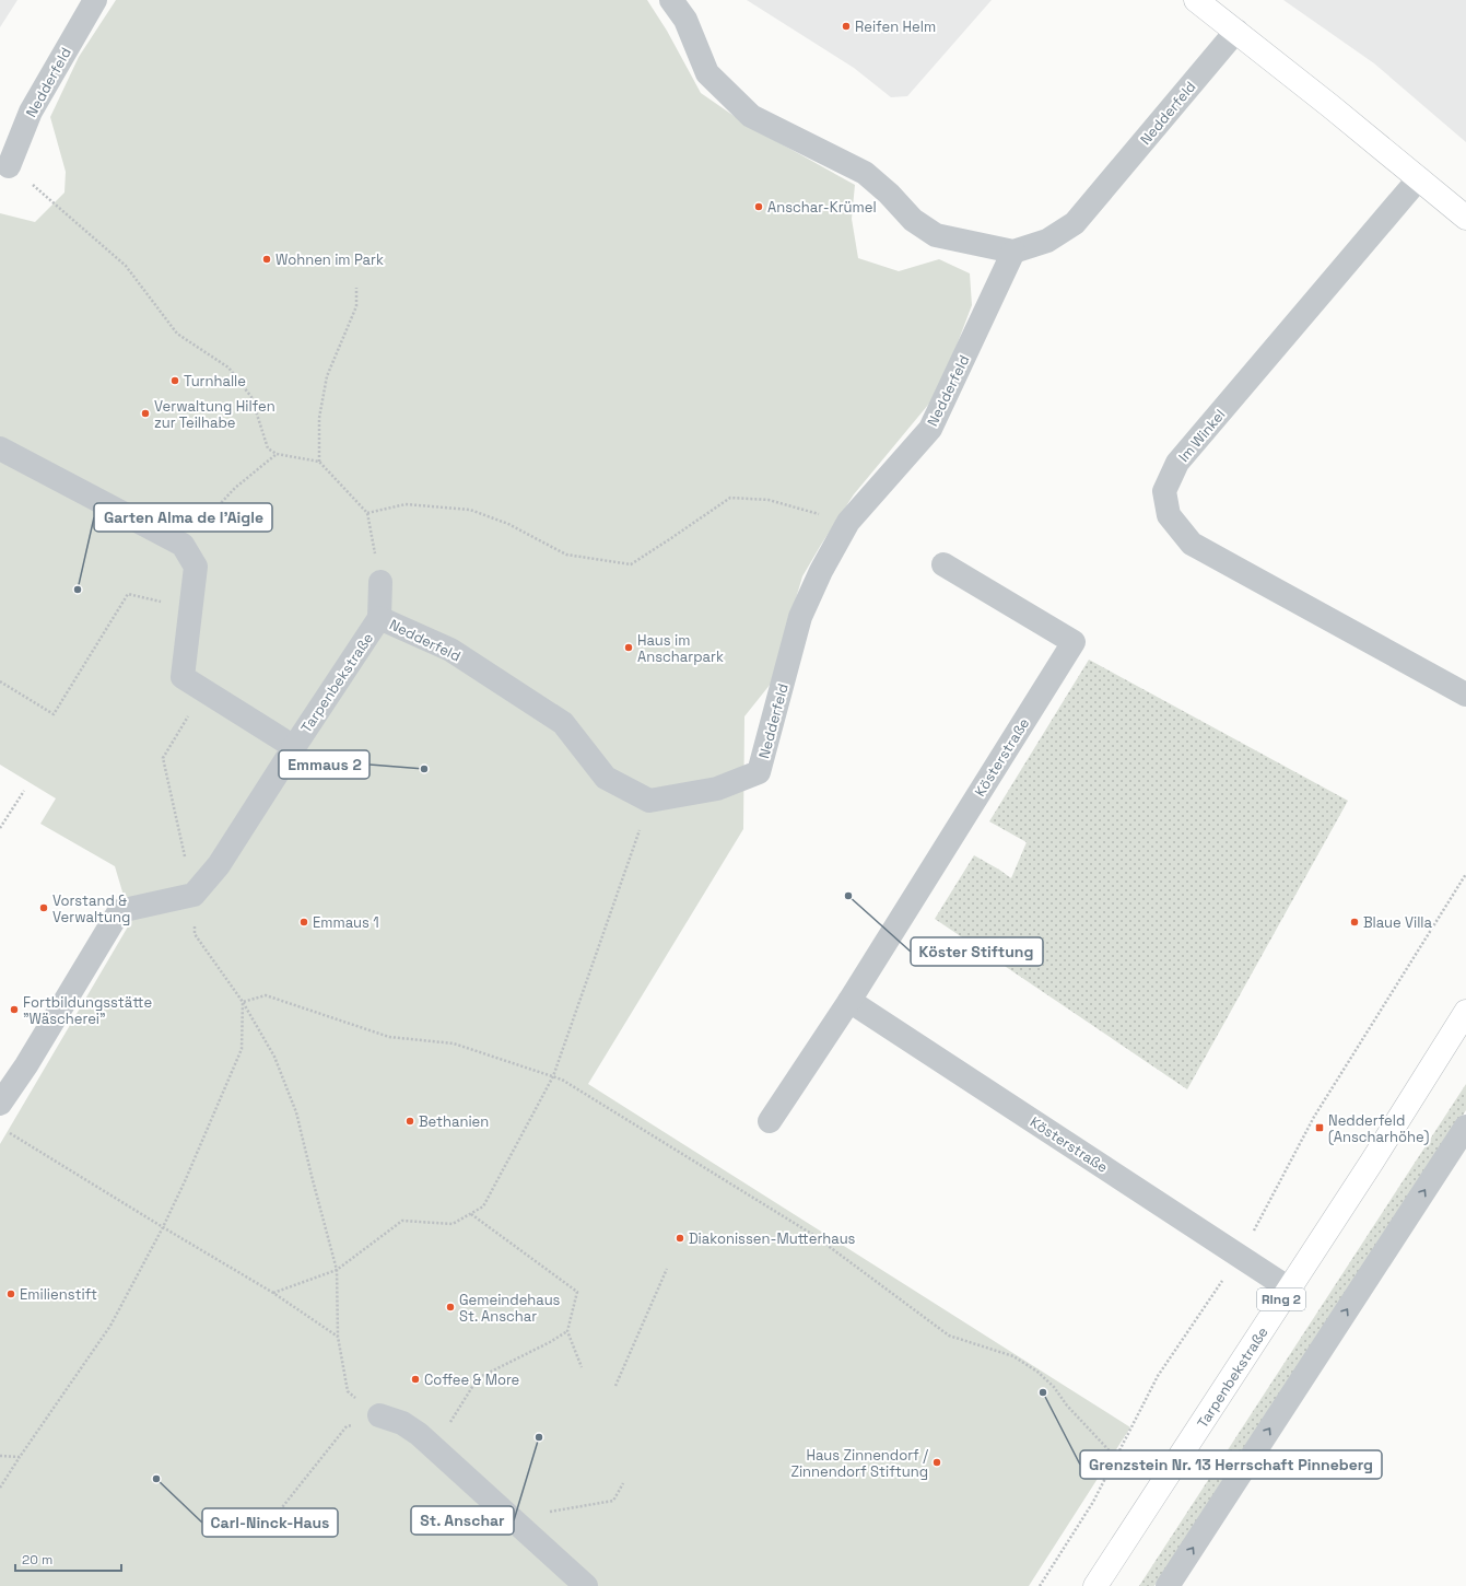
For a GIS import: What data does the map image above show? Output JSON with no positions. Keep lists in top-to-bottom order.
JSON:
{
  "streets": {
    "main road": ["Tarpenbekstraße", "Ring 2"],
    "street": ["Nedderfeld", "Im Winkel", "Kösterstraße"]
  },
  "crossings": [
    ["Nedderfeld", "Tarpenbekstraße"],
    ["Tarpenbekstraße", "Kösterstraße"]
  ],
  "places": {
    "other": [
      "Reifen Helm",
      "Anschar-Krümel",
      "Wohnen im Park",
      "Turnhalle",
      "Verwaltung Hilfen zur Teilhabe",
      "Garten Alma de l'Aigle",
      "Haus im Anscharpark",
      "Emmaus 2",
      "Köster Stiftung",
      "Vorstand & Verwaltung",
      "Emmaus 1",
      "Blaue Villa",
      "Fortbildungsstätte \"Wäscherei\"",
      "Bethanien",
      "Diakonissen-Mutterhaus",
      "Emilienstift",
      "Gemeindehaus St. Anschar",
      "Coffee & More",
      "Grenzstein Nr. 13 Herrschaft Pinneberg",
      "St. Anschar",
      "Haus Zinnendorf / Zinnendorf Stiftung",
      "Carl-Ninck-Haus"
    ],
    "transit": ["Nedderfeld (Anscharhöhe)"]
  },
  "scale_bar": "20 m"
}
